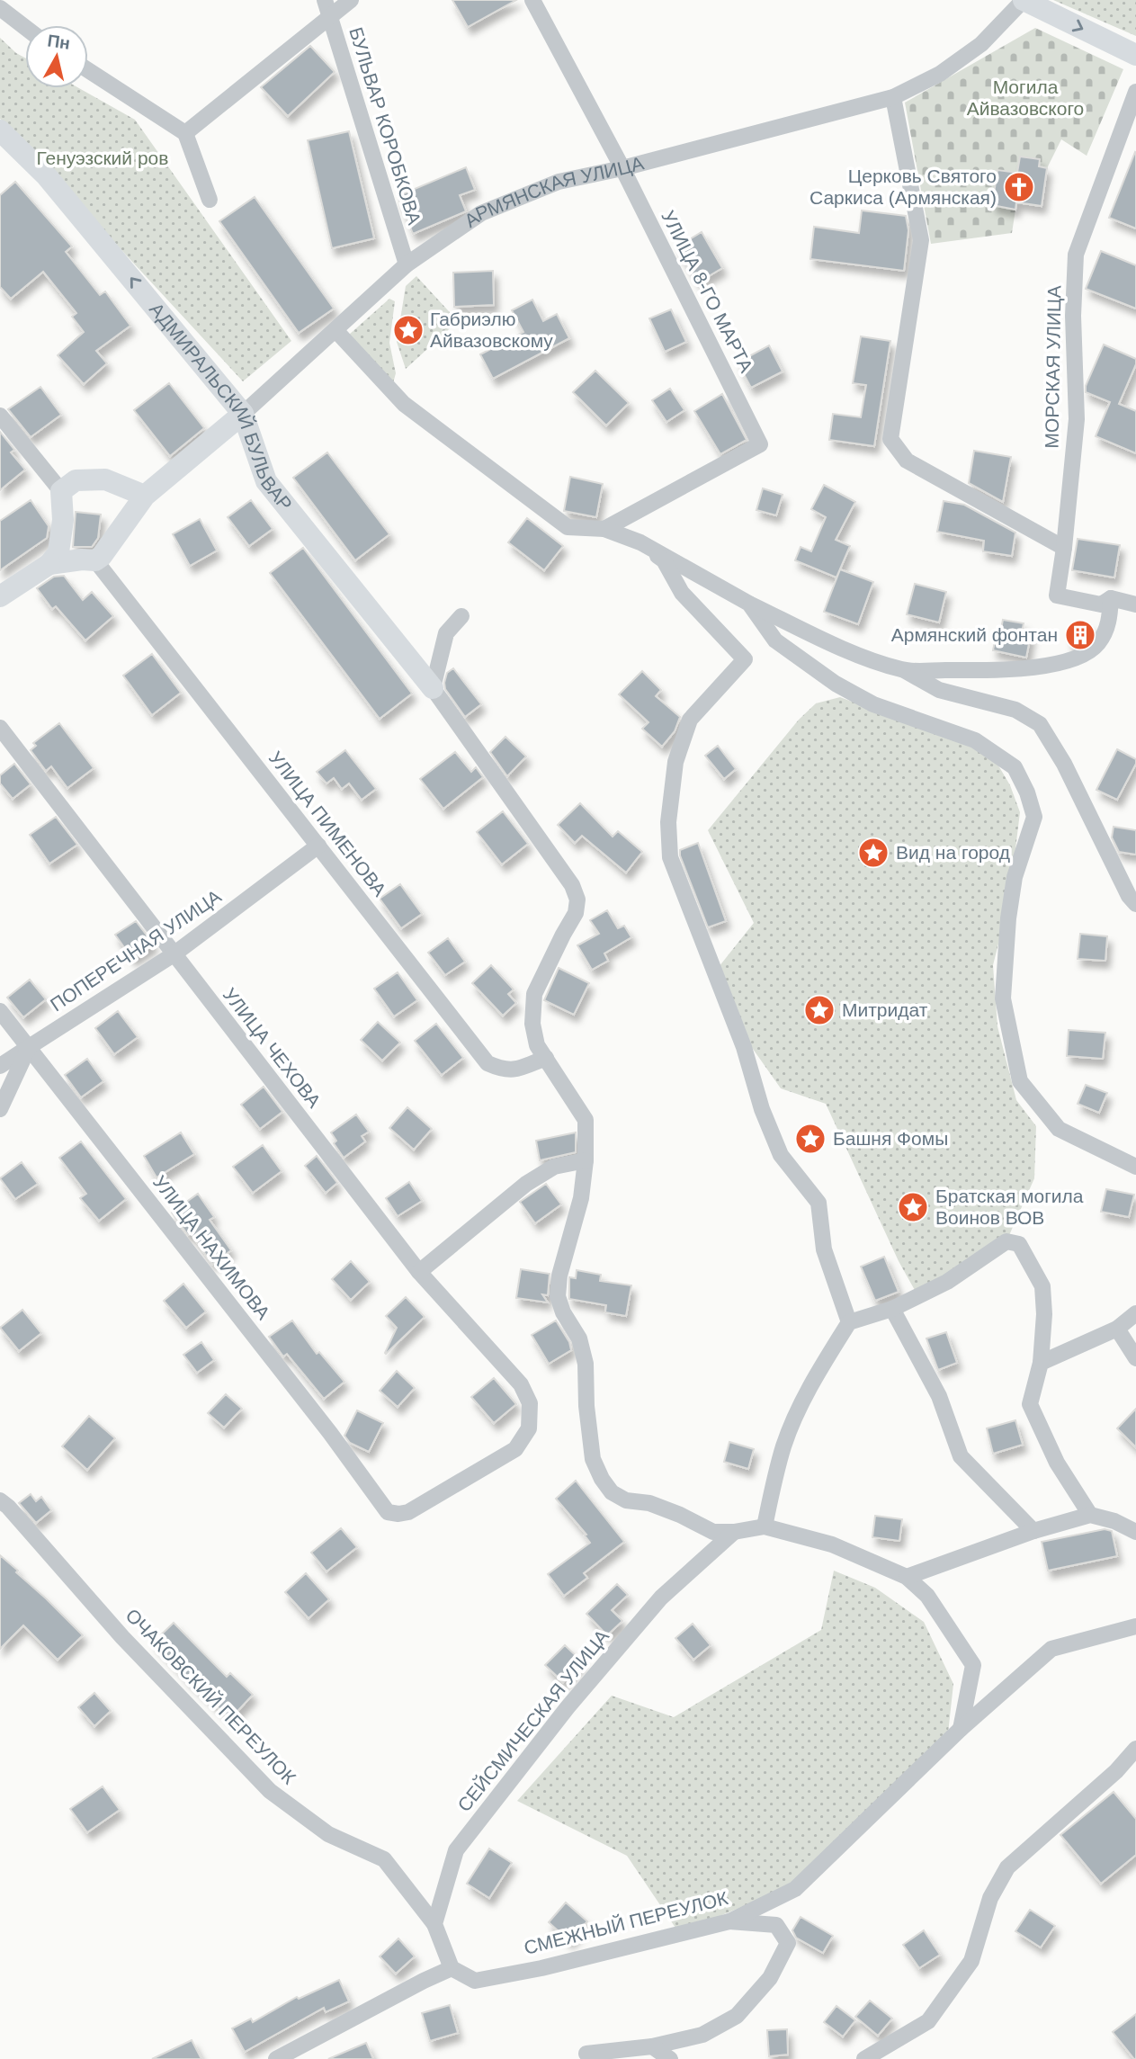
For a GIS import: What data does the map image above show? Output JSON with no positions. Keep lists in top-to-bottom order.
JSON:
{
  "streets": {
    "street": [
      "БУЛЬВАР КОРОБКОВА",
      "АРМЯНСКАЯ УЛИЦА",
      "УЛИЦА 8-ГО МАРТА",
      "МОРСКАЯ УЛИЦА",
      "АДМИРАЛЬСКИЙ БУЛЬВАР",
      "УЛИЦА ПИМЕНОВА",
      "ПОПЕРЕЧНАЯ УЛИЦА",
      "УЛИЦА ЧЕХОВА",
      "УЛИЦА НАХИМОВА",
      "ОЧАКОВСКИЙ ПЕРЕУЛОК",
      "СЕЙСМИЧЕСКАЯ УЛИЦА",
      "СМЕЖНЫЙ ПЕРЕУЛОК"
    ]
  },
  "crossings": [
    ["БУЛЬВАР КОРОБКОВА", "АРМЯНСКАЯ УЛИЦА"],
    ["АРМЯНСКАЯ УЛИЦА", "УЛИЦА 8-ГО МАРТА"],
    ["АРМЯНСКАЯ УЛИЦА", "АДМИРАЛЬСКИЙ БУЛЬВАР"],
    ["АРМЯНСКАЯ УЛИЦА", "УЛИЦА ПИМЕНОВА"],
    ["УЛИЦА ПИМЕНОВА", "ПОПЕРЕЧНАЯ УЛИЦА"],
    ["ПОПЕРЕЧНАЯ УЛИЦА", "УЛИЦА ЧЕХОВА"],
    ["ПОПЕРЕЧНАЯ УЛИЦА", "УЛИЦА НАХИМОВА"],
    ["УЛИЦА ЧЕХОВА", "УЛИЦА НАХИМОВА"],
    ["ОЧАКОВСКИЙ ПЕРЕУЛОК", "СЕЙСМИЧЕСКАЯ УЛИЦА"]
  ],
  "parks": ["Могила Айвазовского", "Генуэзский ров"],
  "places": {
    "church": ["Церковь Святого Саркиса (Армянская)"],
    "place": [
      "Габриэлю Айвазовскому",
      "Вид на город",
      "Митридат",
      "Башня Фомы",
      "Братская могила Воинов ВОВ"
    ],
    "building": ["Армянский фонтан"]
  },
  "north": "top"
}
